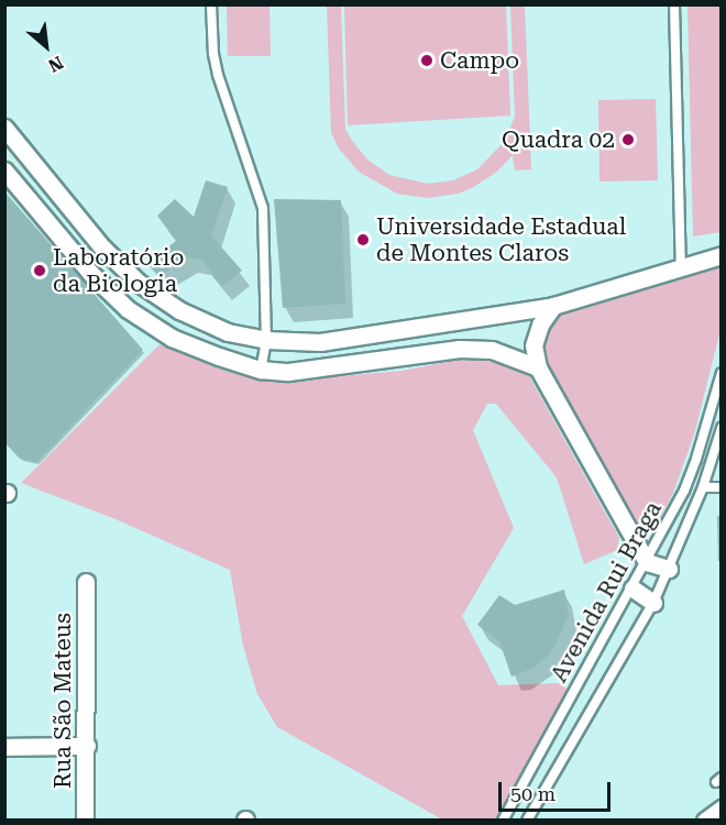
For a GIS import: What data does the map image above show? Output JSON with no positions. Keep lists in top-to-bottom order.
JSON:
{
  "streets": {
    "street": ["Rua São Mateus"],
    "lane": ["Avenida Rui Braga"]
  },
  "places": [
    "Campo",
    "Quadra 02",
    "Universidade Estadual de Montes Claros",
    "Laboratório da Biologia"
  ],
  "scale_bar": "50 m",
  "north": "bottom right"
}
